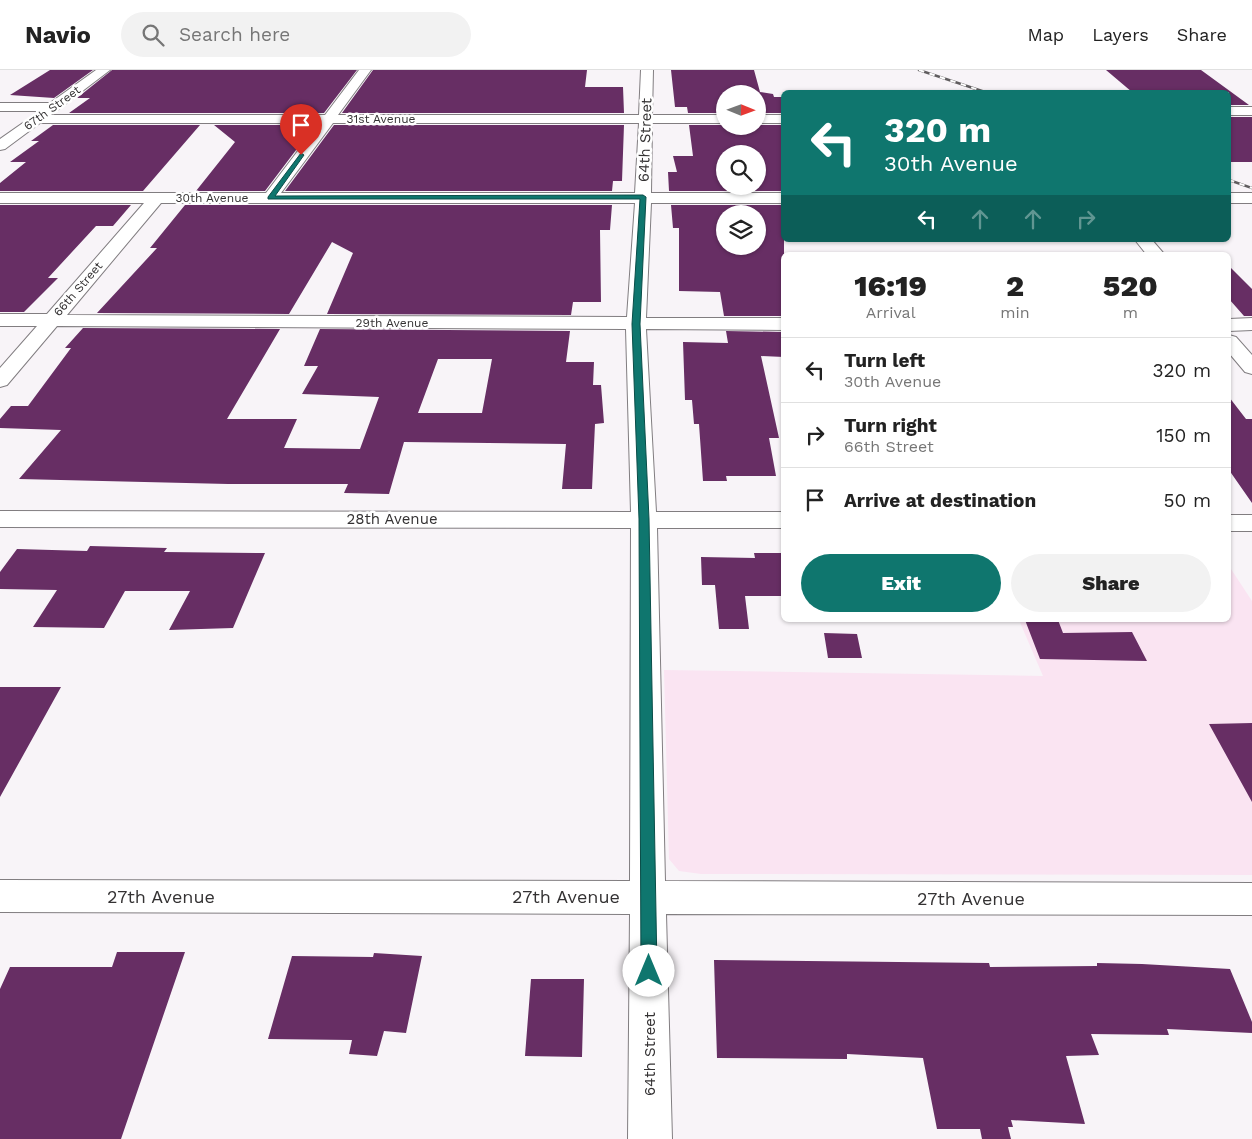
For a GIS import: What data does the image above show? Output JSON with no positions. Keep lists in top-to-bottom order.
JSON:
{
  "streets": {
    "street": [
      "67th Street",
      "31st Avenue",
      "64th Street",
      "30th Avenue",
      "66th Street",
      "29th Avenue",
      "28th Avenue",
      "27th Avenue"
    ]
  },
  "crossings": [
    ["67th Street", "31st Avenue"],
    ["31st Avenue", "64th Street"],
    ["64th Street", "30th Avenue"],
    ["64th Street", "29th Avenue"],
    ["64th Street", "28th Avenue"],
    ["64th Street", "27th Avenue"],
    ["30th Avenue", "66th Street"],
    ["66th Street", "29th Avenue"]
  ],
  "north": "right",
  "page": {
    "header": "Navio",
    "search": "Search here",
    "nav": ["Map", "Layers", "Share"],
    "turn": ["320 m", "30th Avenue"],
    "eta": [
      "16:19",
      "Arrival",
      "2",
      "min",
      "520",
      "m"
    ],
    "list": [
      {
        "name": "Turn left",
        "note": "30th Avenue",
        "value": "320 m"
      },
      {
        "name": "Turn right",
        "note": "66th Street",
        "value": "150 m"
      },
      {
        "name": "Arrive at destination",
        "value": "50 m"
      }
    ],
    "buttons": ["Exit", "Share"]
  }
}
